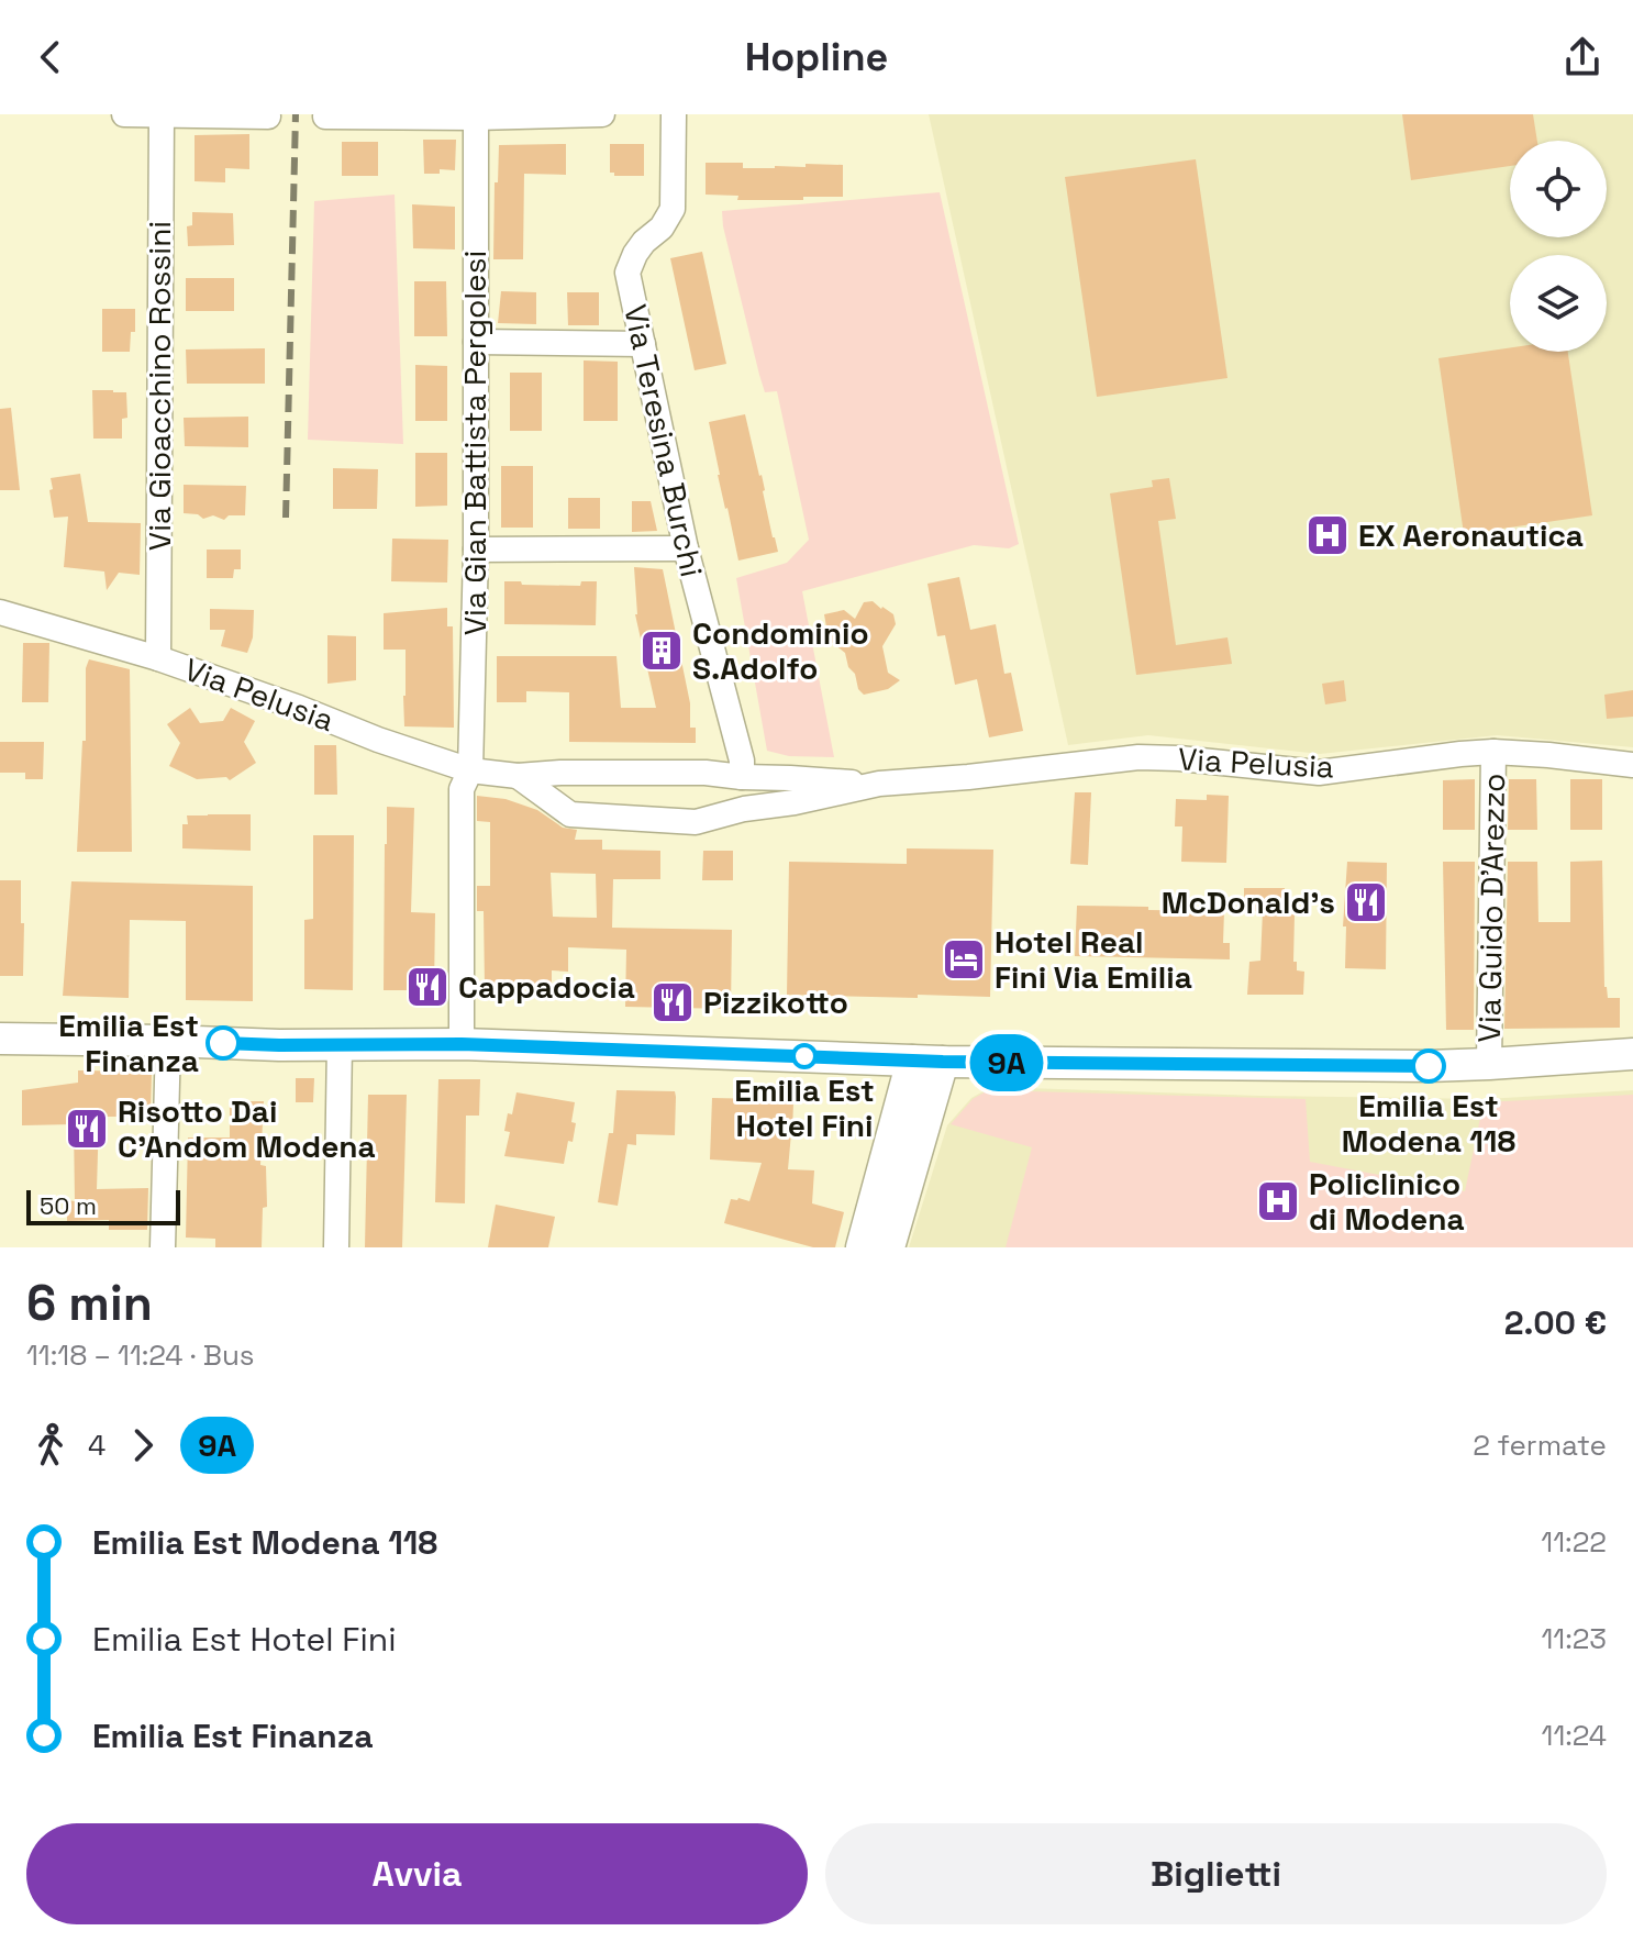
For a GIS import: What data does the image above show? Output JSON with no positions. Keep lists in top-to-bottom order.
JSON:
{
  "streets": {
    "street": [
      "Via Gioacchino Rossini",
      "Via Teresina Burchi",
      "Via Gian Battista Pergolesi",
      "Via Pelusia",
      "Via Guido D'Arezzo"
    ]
  },
  "crossings": [
    ["Via Gioacchino Rossini", "Via Pelusia"],
    ["Via Teresina Burchi", "Via Pelusia"],
    ["Via Gian Battista Pergolesi", "Via Pelusia"],
    ["Via Pelusia", "Via Guido D'Arezzo"]
  ],
  "places": {
    "hospital": ["EX Aeronautica", "Policlinico di Modena"],
    "building": ["Condominio S.Adolfo"],
    "restaurant": [
      "McDonald's",
      "Cappadocia",
      "Pizzikotto",
      "Risotto Dai C'Andom Modena"
    ],
    "hotel": ["Hotel Real Fini Via Emilia"],
    "other": ["Emilia Est Finanza", "Emilia Est Hotel Fini", "Emilia Est Modena 118"]
  },
  "lines": ["bus line 9A"],
  "scale_bar": "50 m",
  "page": {
    "header": "Hopline",
    "on_map": "9A",
    "scale": "50 m",
    "heading": ["6 min", "11:18 – 11:24 · Bus", "2.00 €"],
    "legs": ["4", "9A", "2 fermate"],
    "list": [
      {
        "name": "Emilia Est Modena 118",
        "value": "11:22"
      },
      {
        "name": "Emilia Est Hotel Fini",
        "value": "11:23"
      },
      {
        "name": "Emilia Est Finanza",
        "value": "11:24"
      }
    ],
    "buttons": ["Avvia", "Biglietti"]
  }
}
